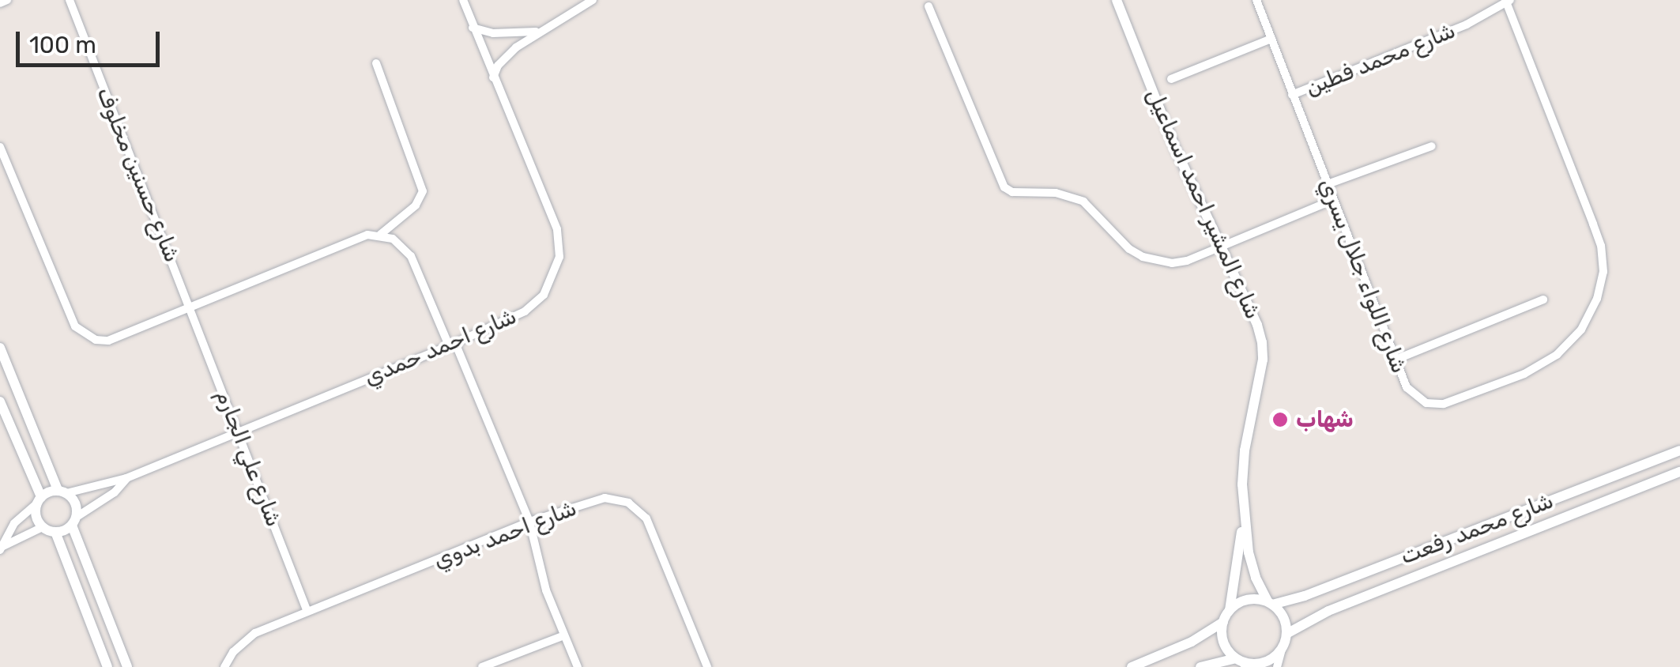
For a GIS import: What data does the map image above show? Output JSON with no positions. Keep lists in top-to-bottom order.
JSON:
{
  "streets": {
    "street": [
      "شارع محمد فطين",
      "شارع حسنين مخلوف",
      "شارع المشير احمد اسماعيل",
      "شارع اللواء جلال يسري",
      "شارع احمد حمدي",
      "شارع علي الجارم",
      "شارع محمد رفعت",
      "شارع احمد بدوي"
    ]
  },
  "crossings": [
    ["شارع محمد فطين", "شارع اللواء جلال يسري"],
    ["شارع حسنين مخلوف", "شارع علي الجارم"],
    ["شارع المشير احمد اسماعيل", "شارع محمد رفعت"],
    ["شارع احمد حمدي", "شارع علي الجارم"],
    ["شارع علي الجارم", "شارع احمد بدوي"]
  ],
  "places": ["شهاب"],
  "scale_bar": "100 m"
}
